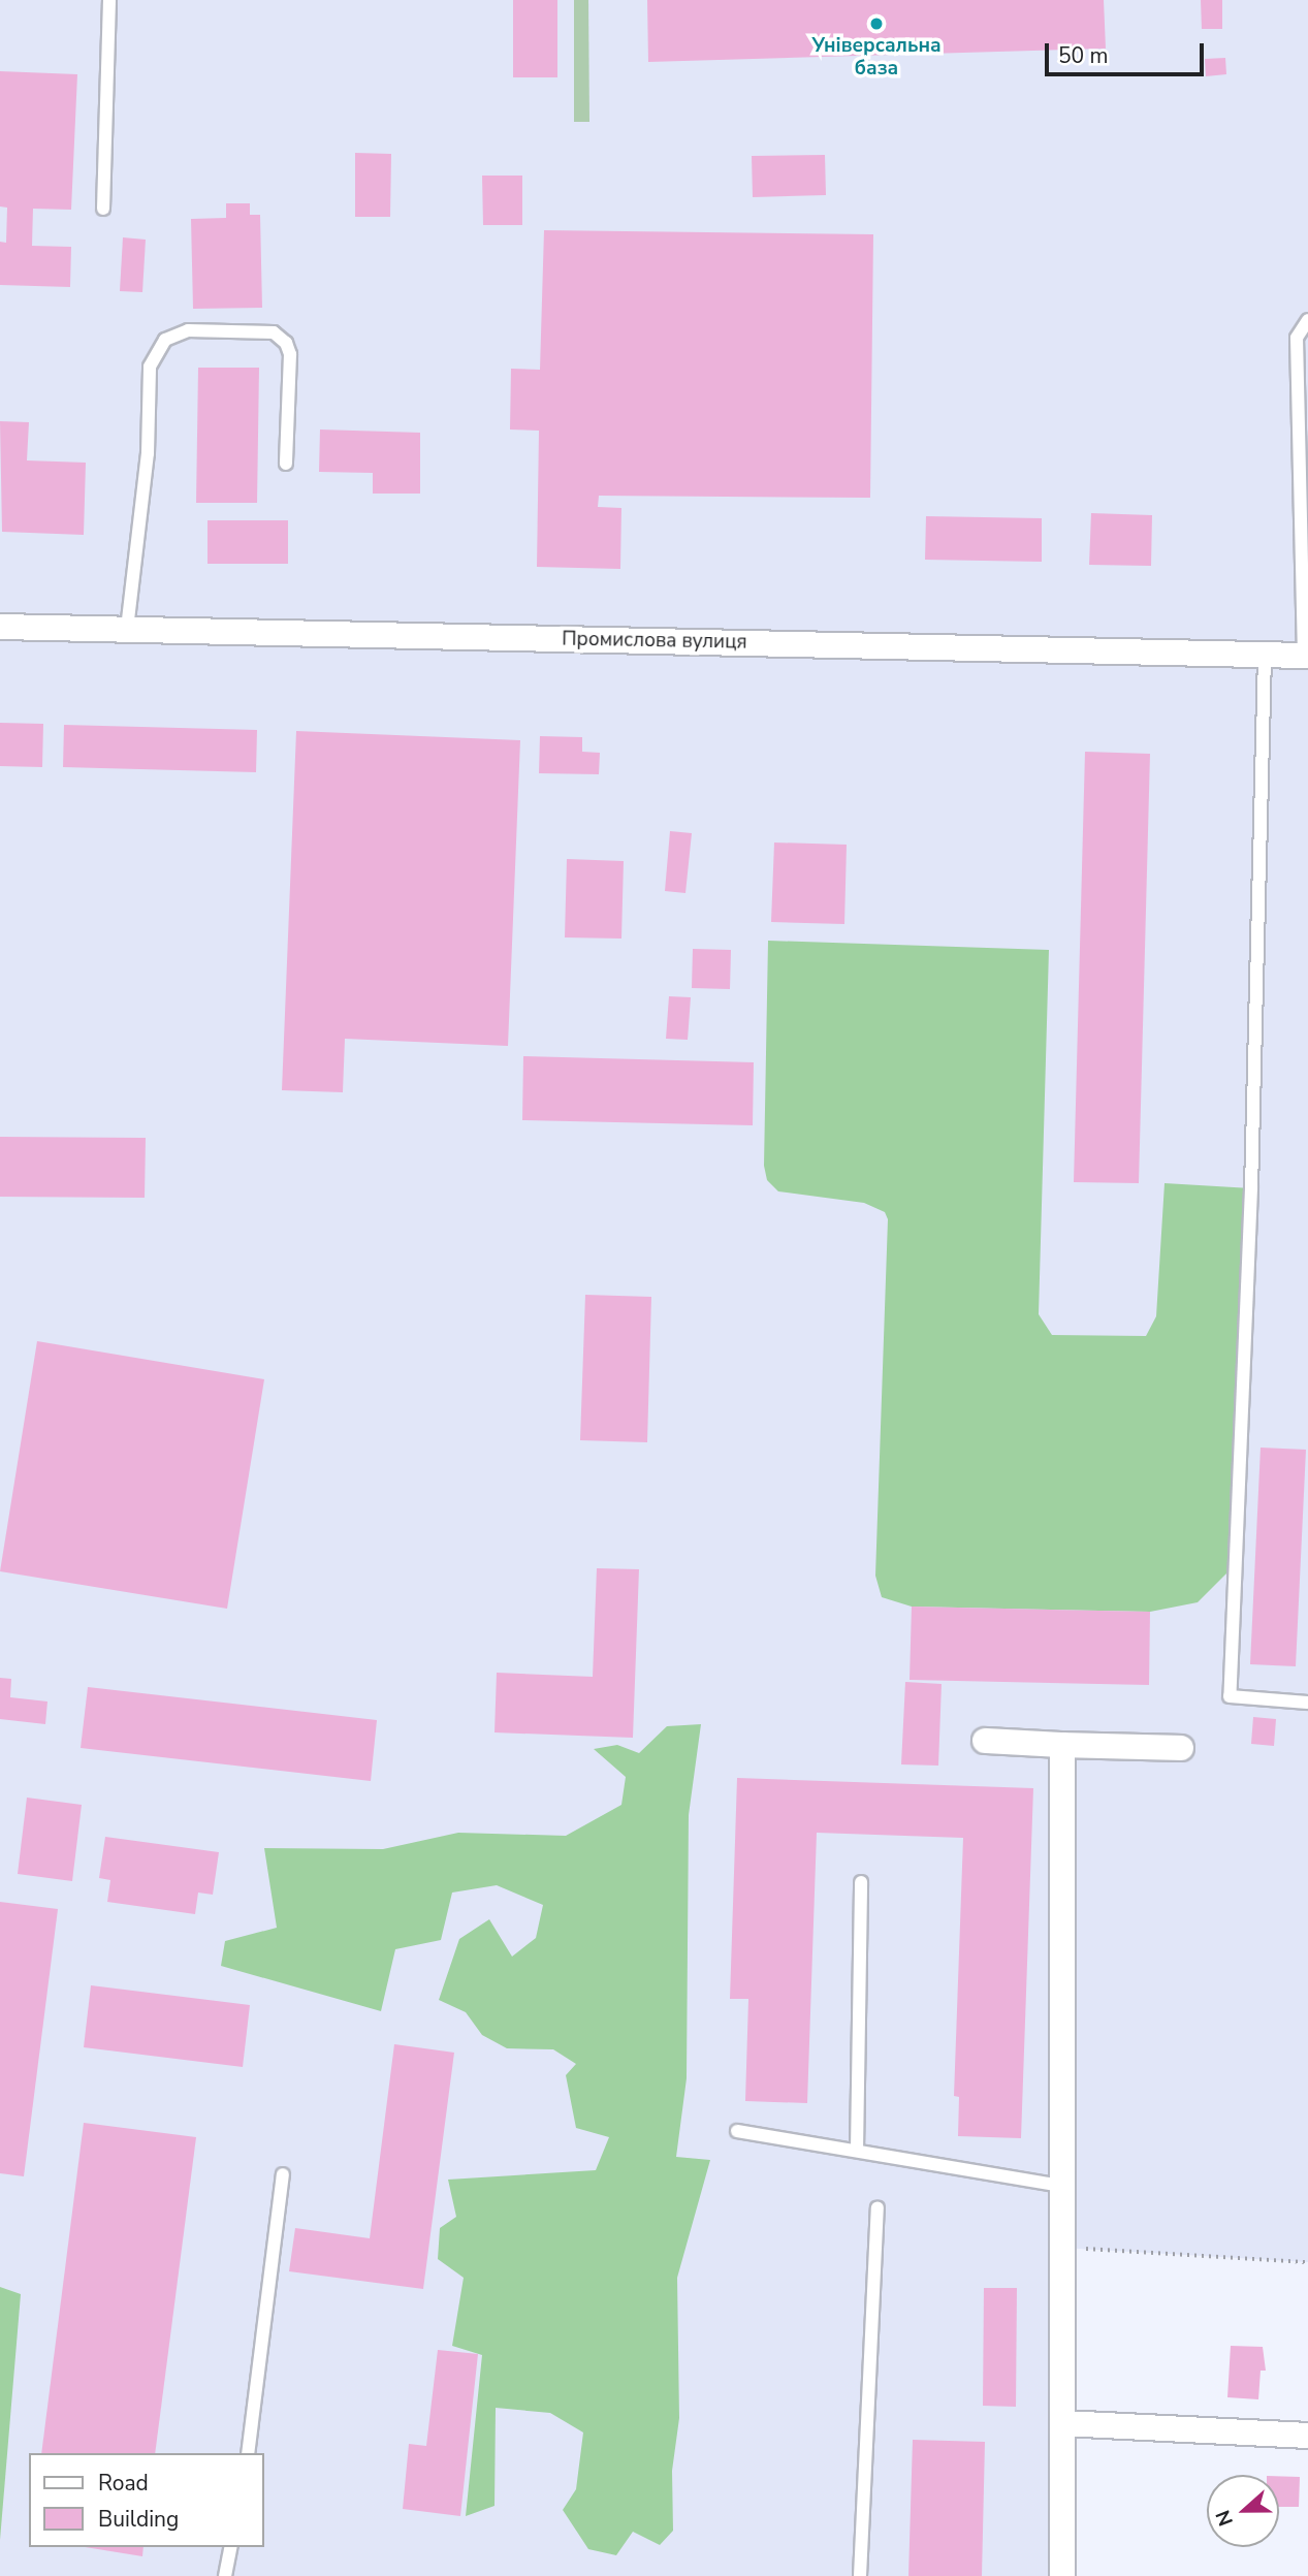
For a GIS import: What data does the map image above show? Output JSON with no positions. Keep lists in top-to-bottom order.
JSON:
{
  "streets": {
    "street": ["Промислова вулиця"]
  },
  "places": ["Універсальна база"],
  "legend": ["Road", "Building"],
  "scale_bar": "50 m",
  "north": "left"
}
